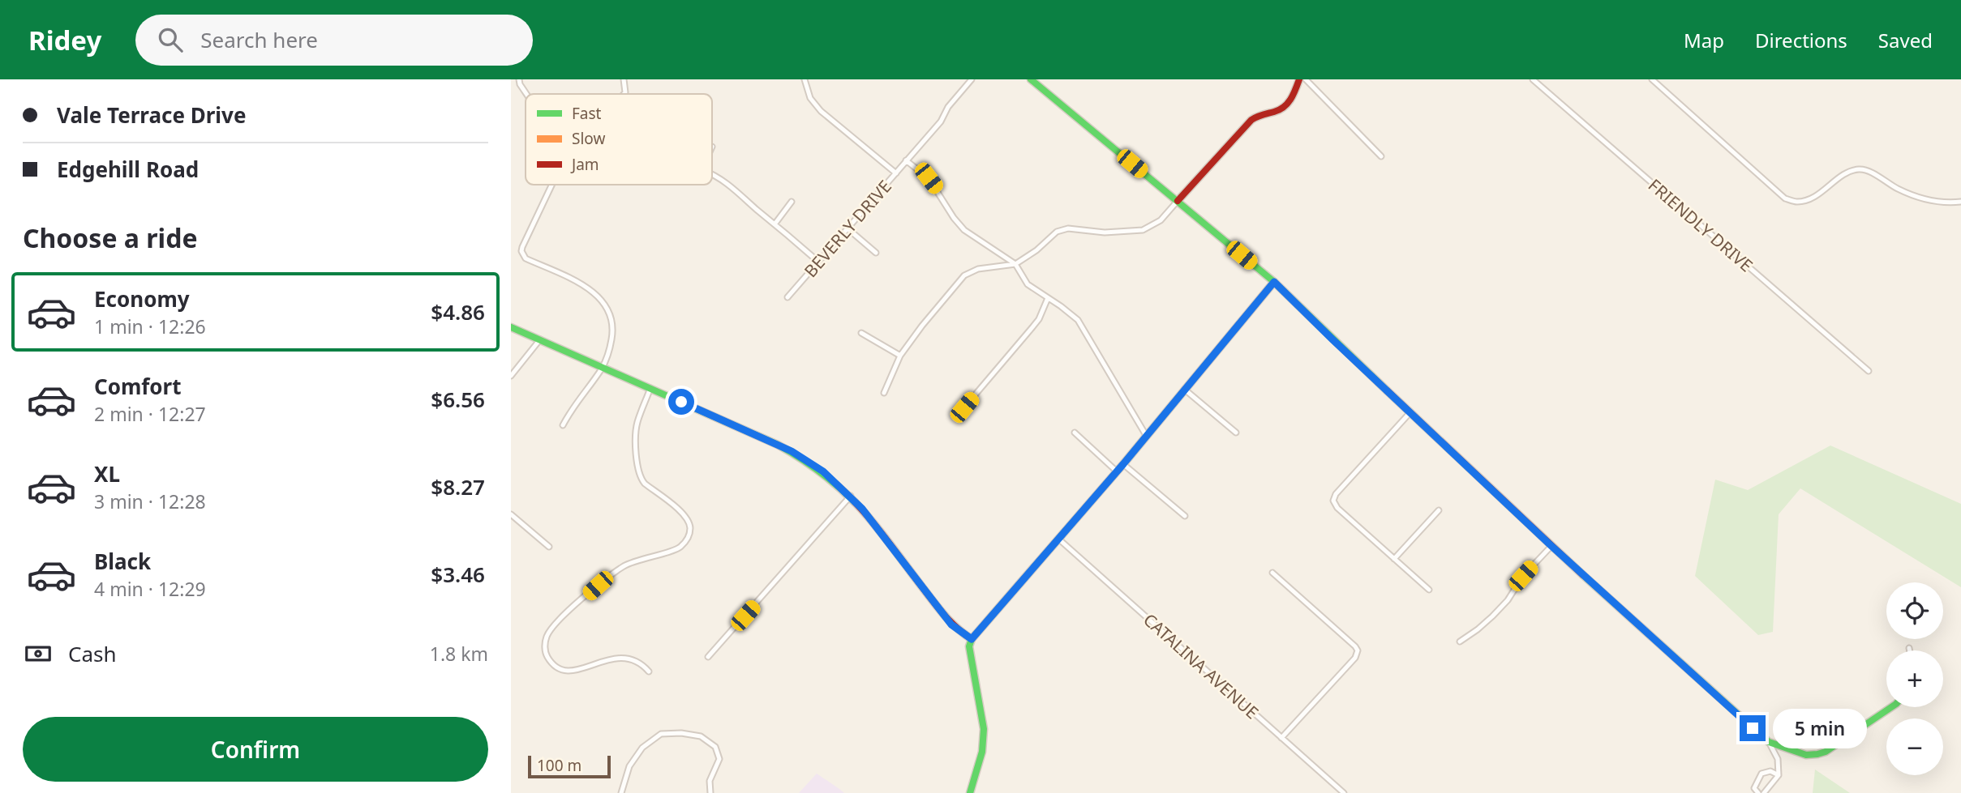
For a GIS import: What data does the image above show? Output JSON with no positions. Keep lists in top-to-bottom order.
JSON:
{
  "streets": {
    "street": ["FRIENDLY DRIVE", "BEVERLY DRIVE", "CATALINA AVENUE"]
  },
  "legend": ["Fast", "Slow", "Jam"],
  "scale_bar": "100 m",
  "page": {
    "header": "Ridey",
    "search": "Search here",
    "nav": ["Map", "Directions", "Saved"],
    "banner": ["Vale Terrace Drive", "Edgehill Road"],
    "heading": "Choose a ride",
    "list": [
      {
        "name": "Economy",
        "note": "1 min · 12:26",
        "value": "$4.86"
      },
      {
        "name": "Comfort",
        "note": "2 min · 12:27",
        "value": "$6.56"
      },
      {
        "name": "XL",
        "note": "3 min · 12:28",
        "value": "$8.27"
      },
      {
        "name": "Black",
        "note": "4 min · 12:29",
        "value": "$3.46"
      }
    ],
    "map_buttons": ["+", "−"],
    "pay": ["Cash", "1.8 km"],
    "buttons": "Confirm",
    "bubble": "5 min",
    "scale": "100 m"
  }
}
